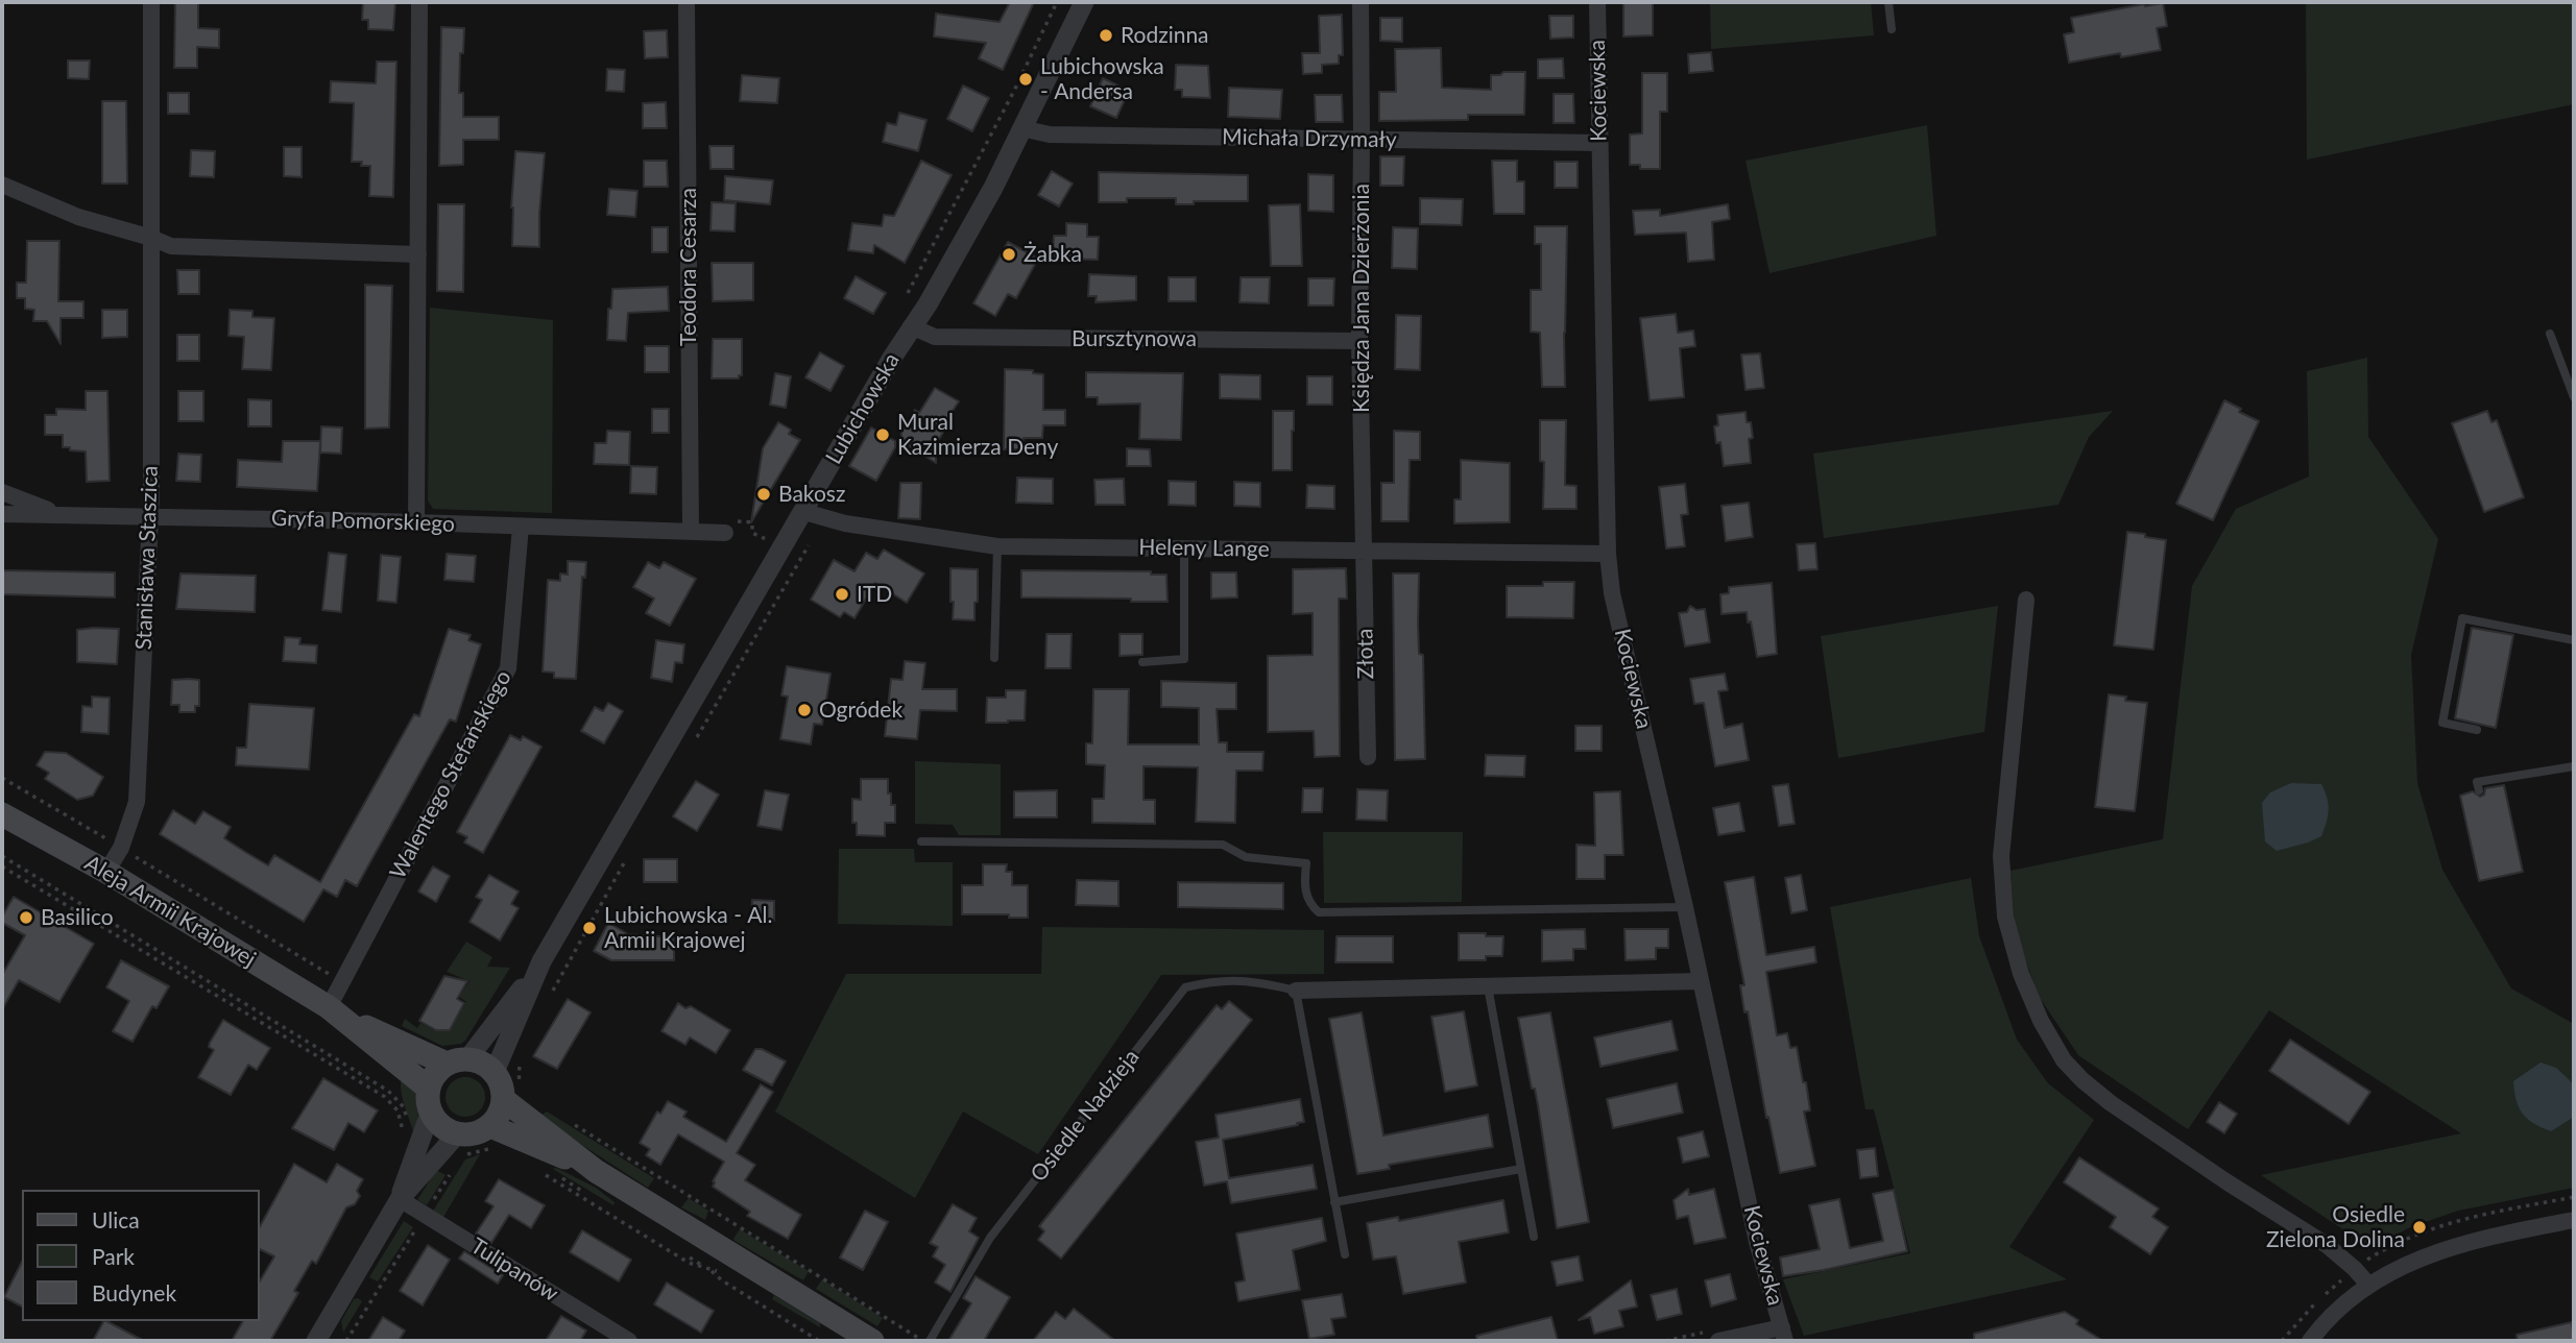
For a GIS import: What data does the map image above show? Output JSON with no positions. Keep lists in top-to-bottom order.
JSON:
{
  "streets": {
    "main road": ["Aleja Armii Krajowej"],
    "street": [
      "Kociewska",
      "Michała Drzymały",
      "Teodora Cesarza",
      "Księdza Jana Dzierżonia",
      "Bursztynowa",
      "Lubichowska",
      "Gryfa Pomorskiego",
      "Heleny Lange",
      "Stanisława Staszica",
      "Złota",
      "Walentego Stefańskiego",
      "Osiedle Nadzieja",
      "Tulipanów"
    ]
  },
  "crossings": [
    ["Kociewska", "Michała Drzymały"],
    ["Kociewska", "Heleny Lange"],
    ["Kociewska", "Osiedle Nadzieja"],
    ["Michała Drzymały", "Księdza Jana Dzierżonia"],
    ["Michała Drzymały", "Lubichowska"],
    ["Teodora Cesarza", "Gryfa Pomorskiego"],
    ["Księdza Jana Dzierżonia", "Bursztynowa"],
    ["Księdza Jana Dzierżonia", "Heleny Lange"],
    ["Księdza Jana Dzierżonia", "Złota"],
    ["Bursztynowa", "Lubichowska"],
    ["Lubichowska", "Heleny Lange"],
    ["Lubichowska", "Aleja Armii Krajowej"],
    ["Gryfa Pomorskiego", "Stanisława Staszica"],
    ["Gryfa Pomorskiego", "Walentego Stefańskiego"],
    ["Heleny Lange", "Złota"],
    ["Stanisława Staszica", "Aleja Armii Krajowej"],
    ["Walentego Stefańskiego", "Aleja Armii Krajowej"]
  ],
  "places": [
    "Rodzinna",
    "Lubichowska - Andersa",
    "Żabka",
    "Mural Kazimierza Deny",
    "Bakosz",
    "ITD",
    "Ogródek",
    "Basilico",
    "Lubichowska - Al. Armii Krajowej",
    "Osiedle Zielona Dolina"
  ],
  "legend": ["Ulica", "Park", "Budynek"]
}
